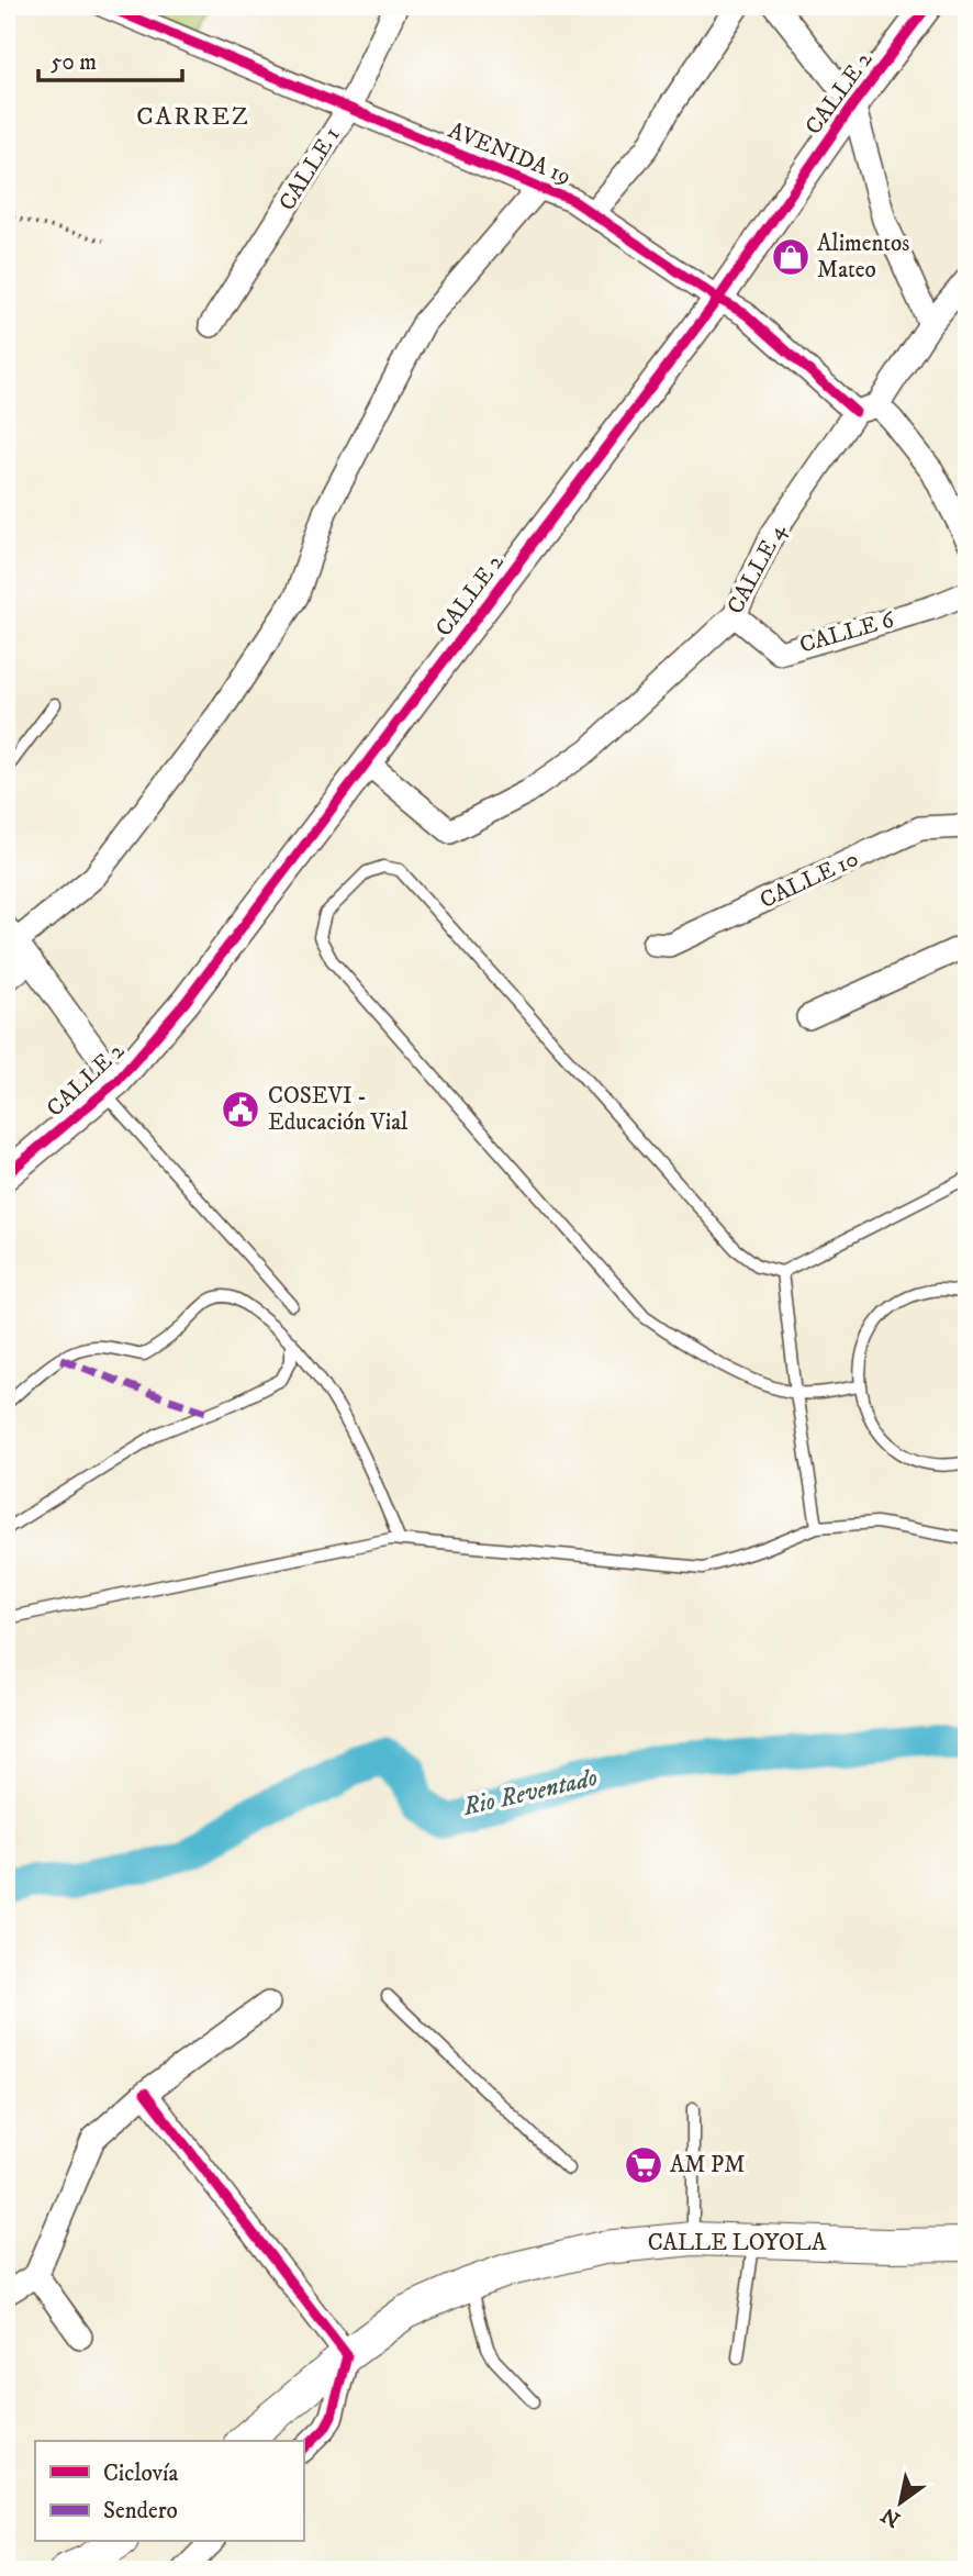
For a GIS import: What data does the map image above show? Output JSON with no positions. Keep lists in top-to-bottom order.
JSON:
{
  "streets": {
    "main road": ["CALLE LOYOLA"],
    "street": [
      "CALLE 2",
      "AVENIDA 19",
      "CALLE 1",
      "CALLE 4",
      "CALLE 6",
      "CALLE 10"
    ]
  },
  "crossings": [
    ["CALLE 2", "AVENIDA 19"],
    ["CALLE 2", "CALLE 4"],
    ["AVENIDA 19", "CALLE 1"],
    ["AVENIDA 19", "CALLE 4"],
    ["CALLE 4", "CALLE 6"]
  ],
  "districts": ["CARREZ"],
  "water": ["Rio Reventado"],
  "places": {
    "shop": ["Alimentos Mateo"],
    "public building": ["COSEVI - Educación Vial"],
    "supermarket": ["AM PM"]
  },
  "legend": ["Ciclovía", "Sendero"],
  "scale_bar": "50 m",
  "north": "bottom left"
}
